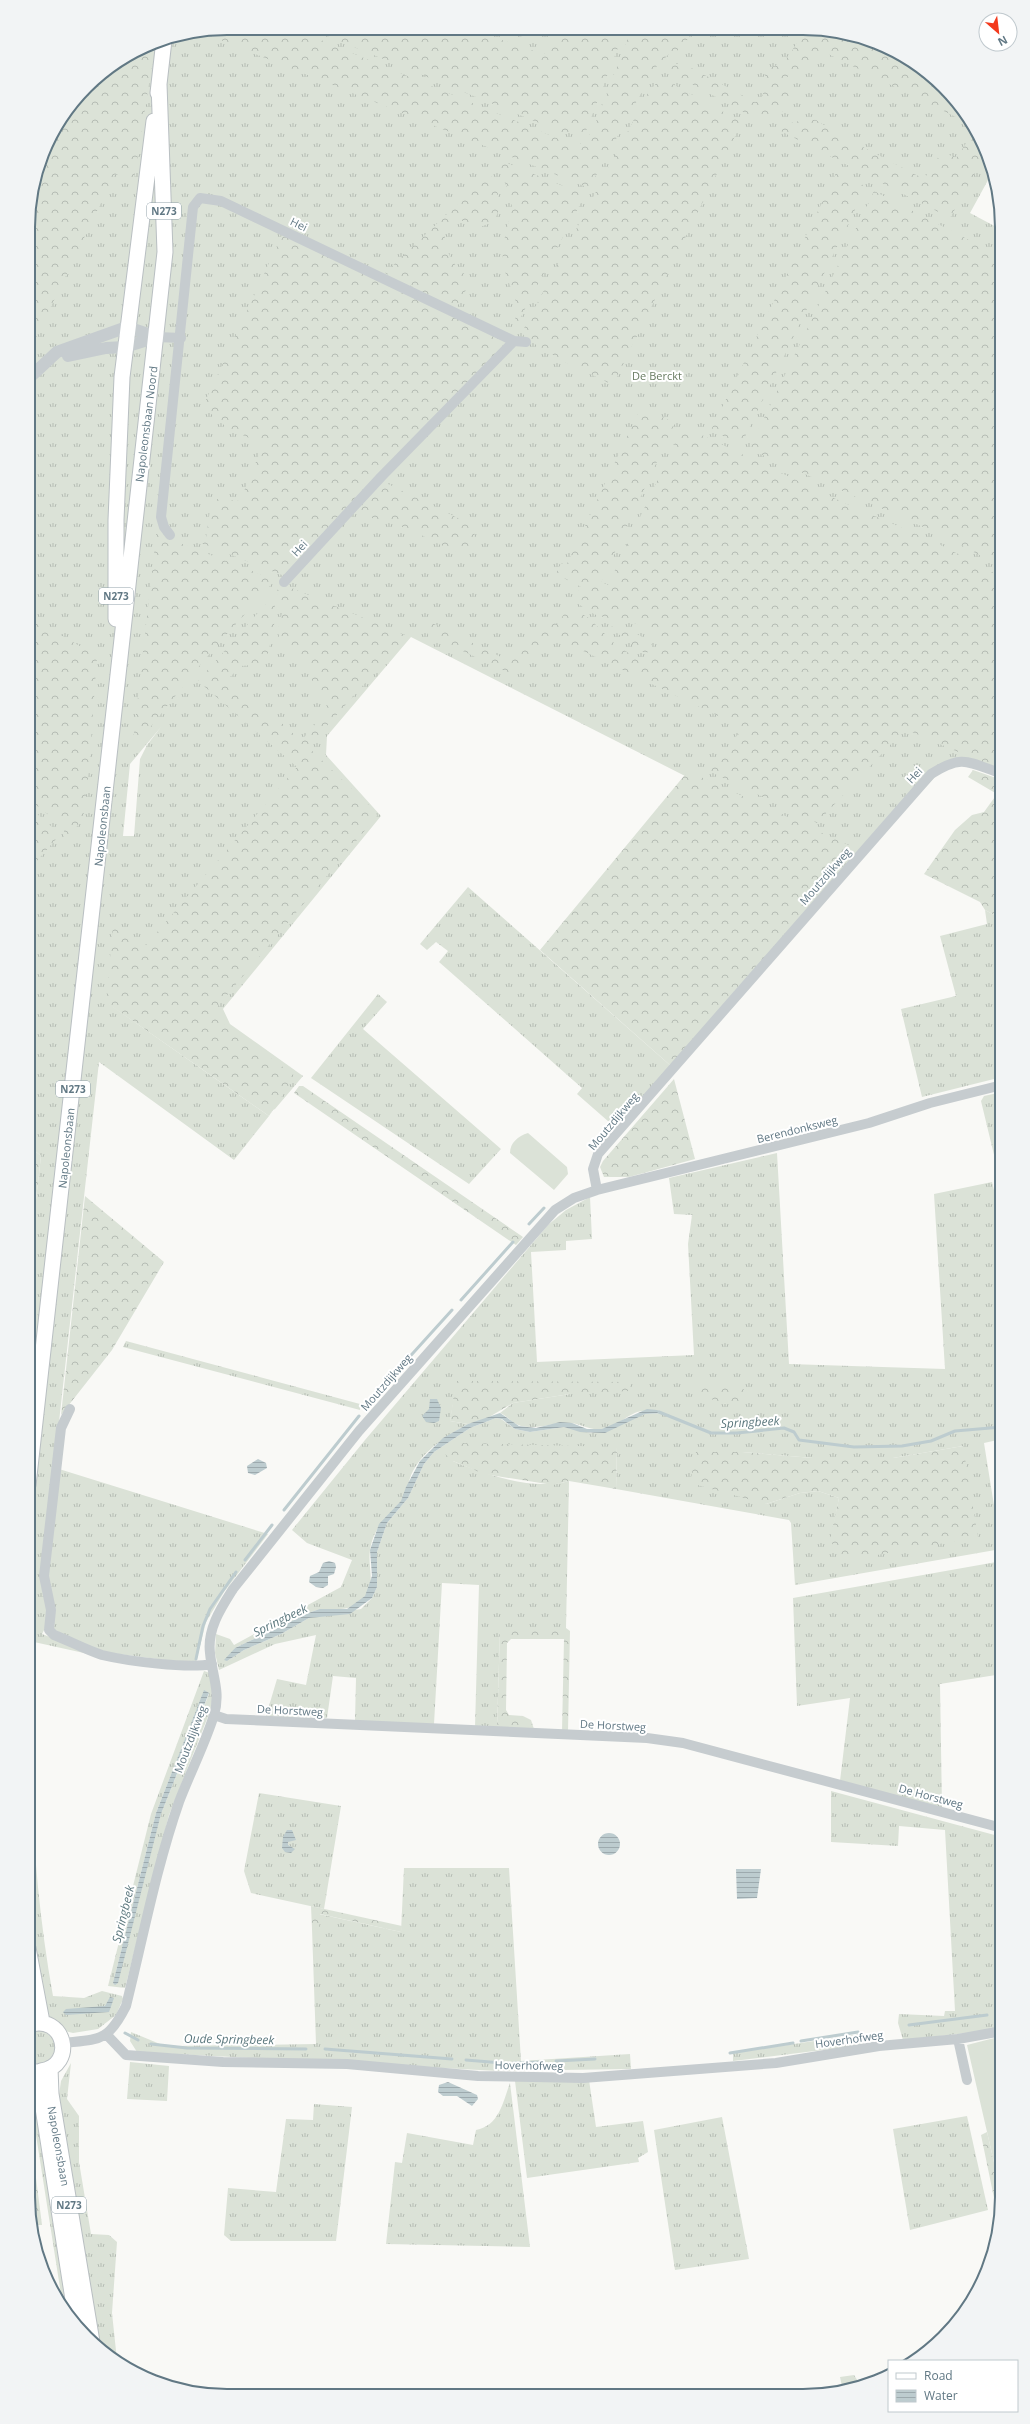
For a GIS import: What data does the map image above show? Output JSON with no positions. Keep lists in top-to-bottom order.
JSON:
{
  "streets": {
    "main road": ["N273", "Napoleonsbaan Noord", "Napoleonsbaan"],
    "street": [
      "Hei",
      "Moutzdijkweg",
      "Berendonksweg",
      "De Horstweg",
      "Hoverhofweg"
    ]
  },
  "crossings": [
    ["N273", "Napoleonsbaan Noord"],
    ["N273", "Napoleonsbaan"],
    ["Hei", "Moutzdijkweg"],
    ["Napoleonsbaan Noord", "Napoleonsbaan"],
    ["Moutzdijkweg", "Berendonksweg"],
    ["Moutzdijkweg", "De Horstweg"],
    ["Moutzdijkweg", "Hoverhofweg"]
  ],
  "water": ["Springbeek", "Oude Springbeek"],
  "parks": ["De Berckt"],
  "legend": ["Road", "Water"],
  "north": "bottom right"
}
